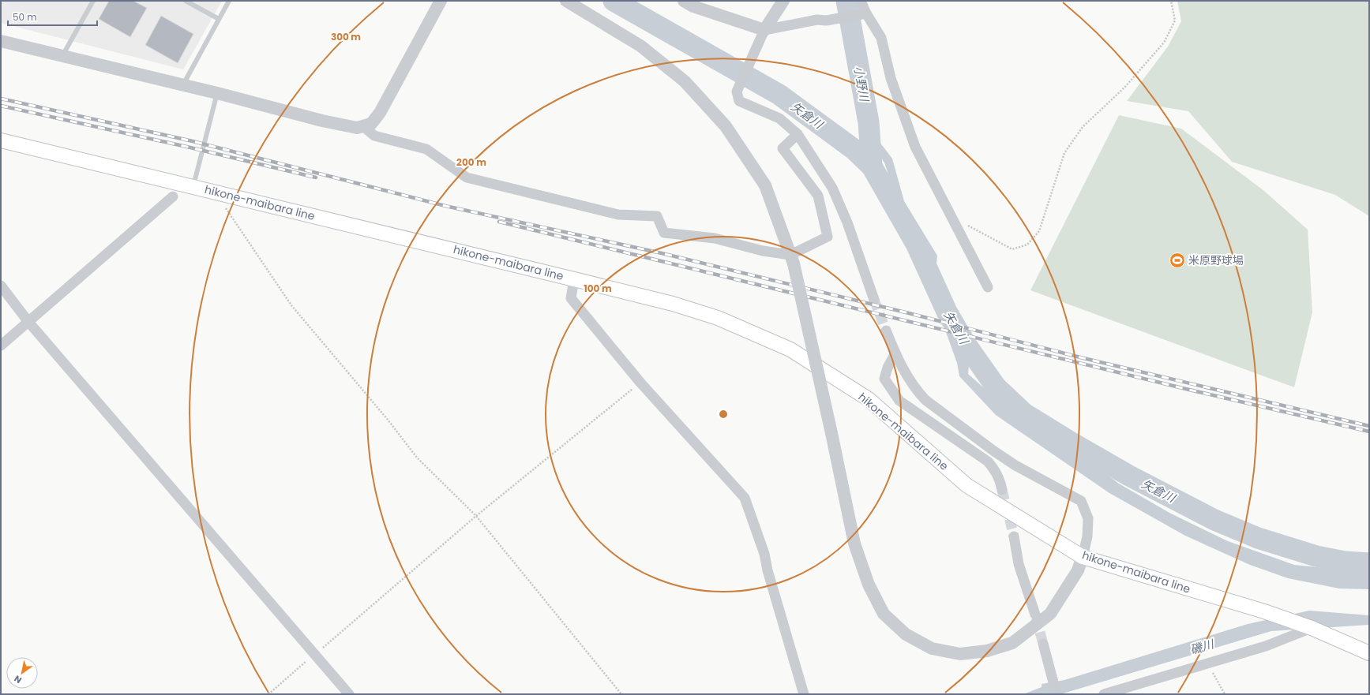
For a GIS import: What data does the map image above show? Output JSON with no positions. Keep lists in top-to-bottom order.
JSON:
{
  "streets": {
    "main road": ["hikone-maibara line"]
  },
  "water": ["小野川", "矢倉川", "磯川"],
  "places": {
    "sports": ["米原野球場"]
  },
  "scale_bar": "50 m",
  "north": "bottom left",
  "rings": ["300 m", "200 m", "100 m"]
}
